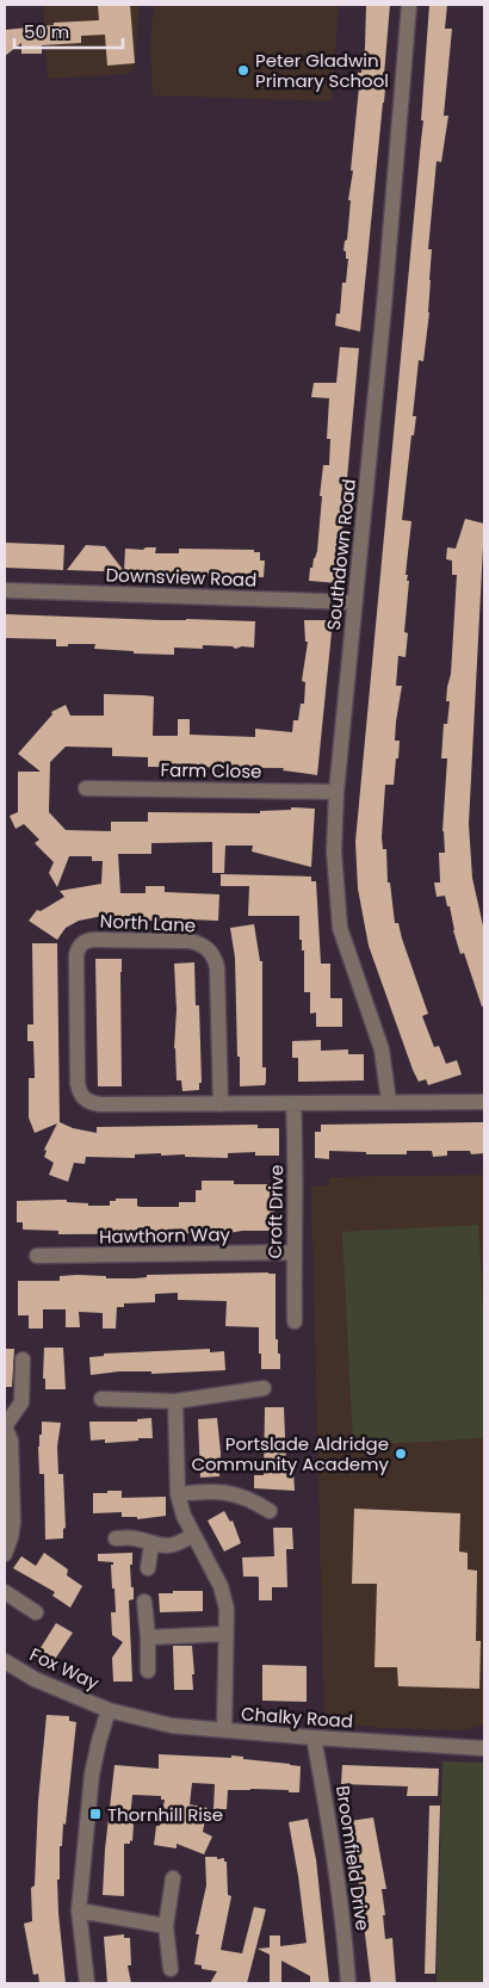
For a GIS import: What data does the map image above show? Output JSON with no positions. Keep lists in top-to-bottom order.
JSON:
{
  "streets": {
    "street": [
      "Southdown Road",
      "Downsview Road",
      "Farm Close",
      "North Lane",
      "Croft Drive",
      "Hawthorn Way",
      "Fox Way",
      "Chalky Road",
      "Broomfield Drive"
    ]
  },
  "crossings": [
    ["Southdown Road", "Downsview Road"],
    ["Southdown Road", "Farm Close"],
    ["Southdown Road", "North Lane"],
    ["North Lane", "Croft Drive"],
    ["Croft Drive", "Hawthorn Way"],
    ["Fox Way", "Chalky Road"],
    ["Chalky Road", "Broomfield Drive"]
  ],
  "places": {
    "other": ["Peter Gladwin Primary School", "Portslade Aldridge Community Academy"],
    "transit": ["Thornhill Rise"]
  },
  "scale_bar": "50 m"
}
